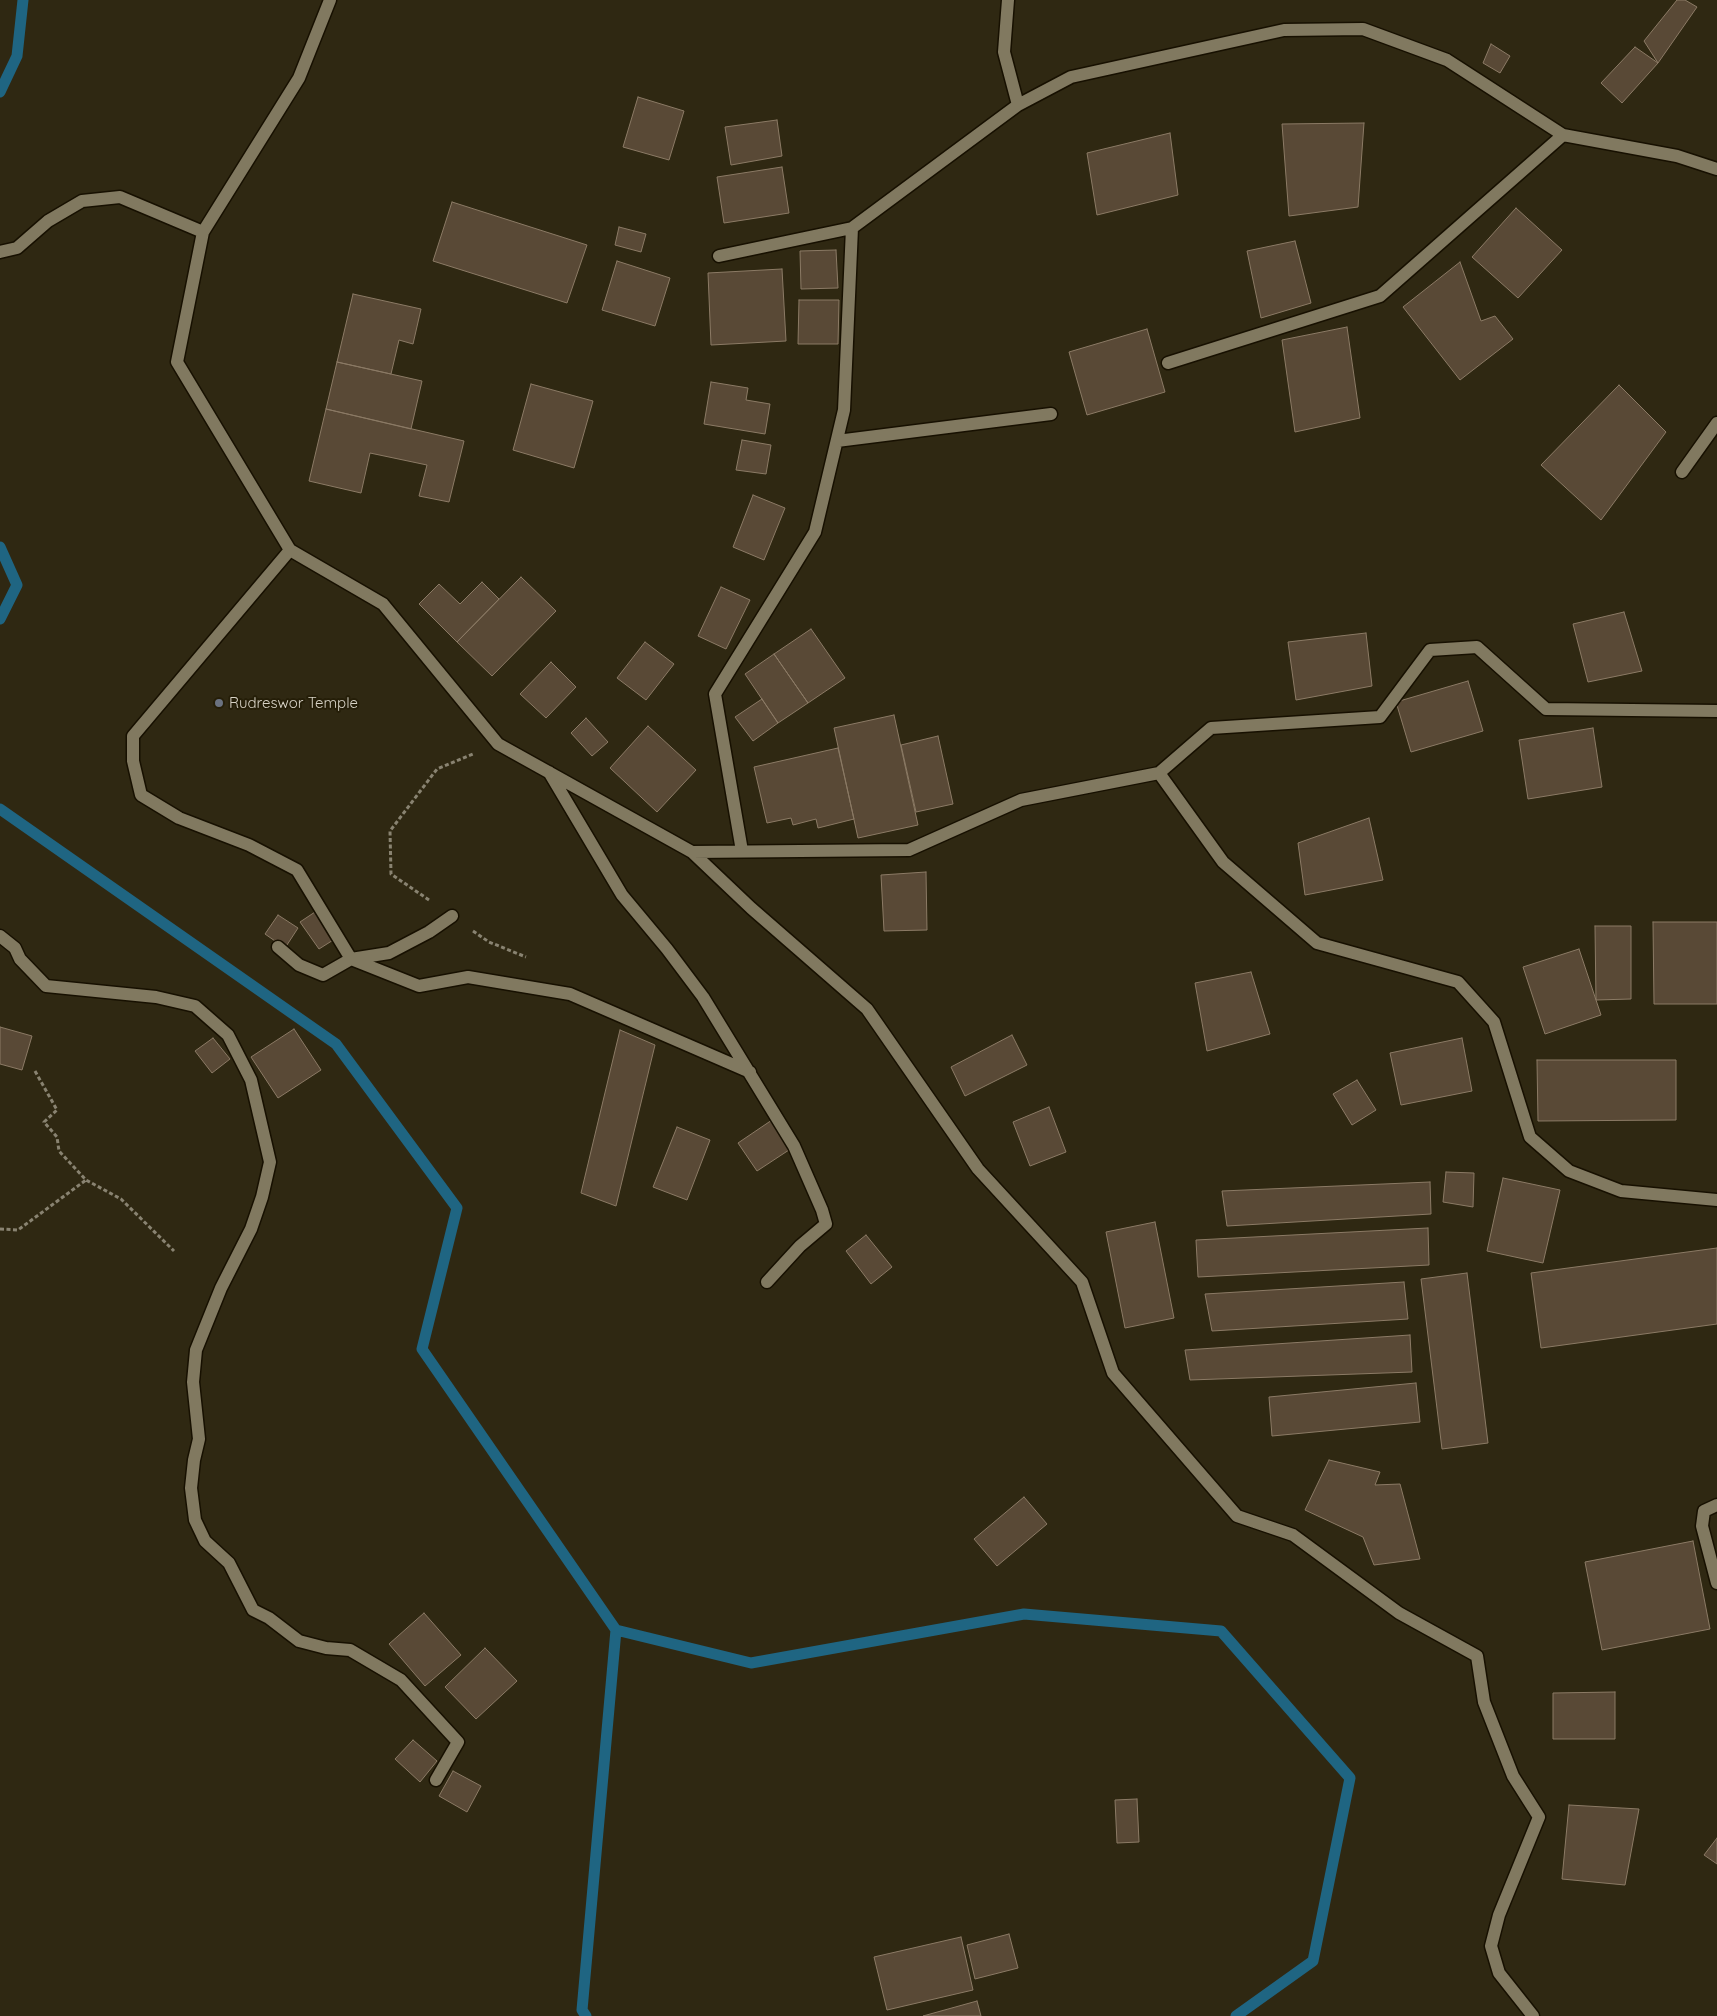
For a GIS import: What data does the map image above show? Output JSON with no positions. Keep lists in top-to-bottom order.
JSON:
{
  "places": ["Rudreswor Temple"]
}
